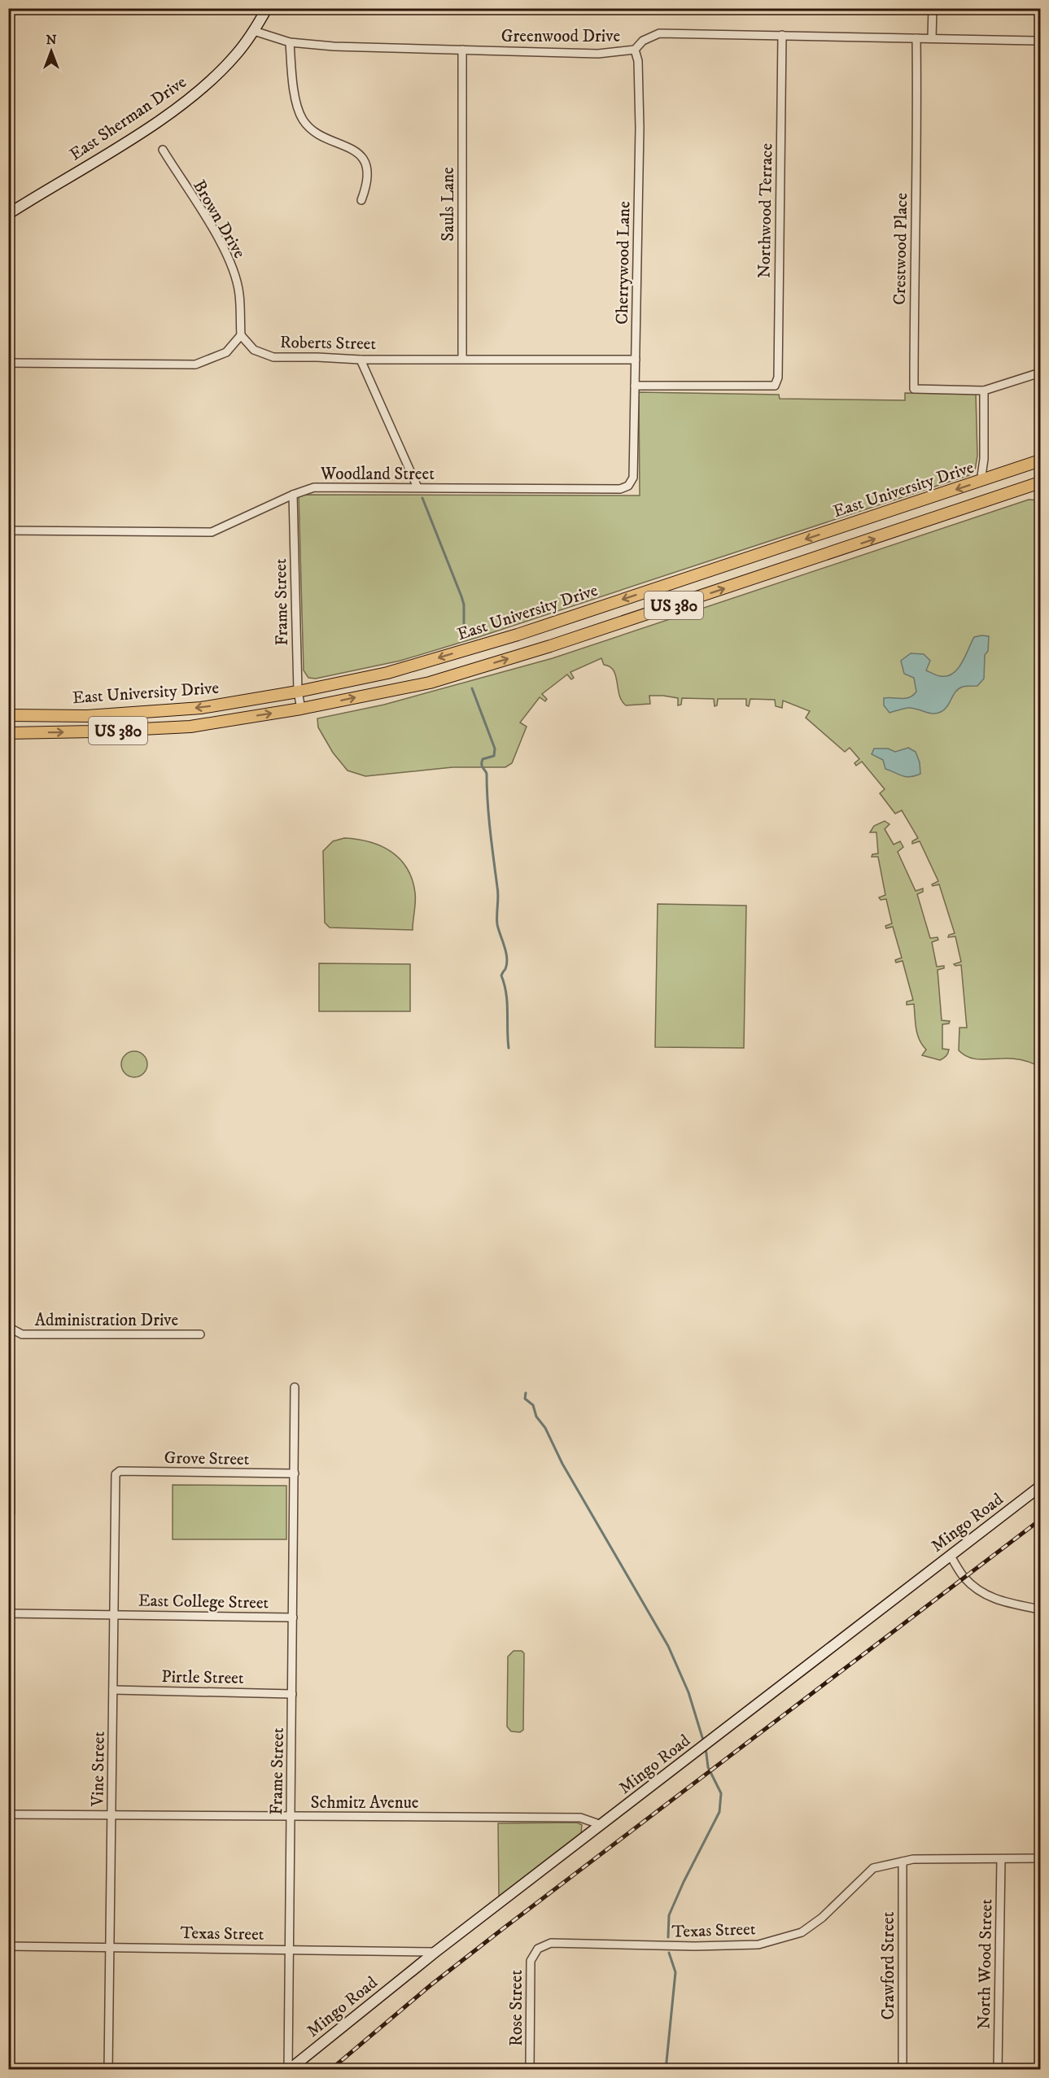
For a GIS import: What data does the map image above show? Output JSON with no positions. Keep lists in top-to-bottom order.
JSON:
{
  "streets": {
    "main road": ["East University Drive", "US 380"],
    "street": [
      "Greenwood Drive",
      "East Sherman Drive",
      "Sauls Lane",
      "Northwood Terrace",
      "Brown Drive",
      "Crestwood Place",
      "Cherrywood Lane",
      "Roberts Street",
      "Woodland Street",
      "Frame Street",
      "Administration Drive",
      "Grove Street",
      "Mingo Road",
      "East College Street",
      "Pirtle Street",
      "Vine Street",
      "Schmitz Avenue",
      "Texas Street",
      "North Wood Street",
      "Crawford Street",
      "Rose Street"
    ]
  },
  "crossings": [
    ["Greenwood Drive", "East Sherman Drive"],
    ["Greenwood Drive", "Sauls Lane"],
    ["Greenwood Drive", "Northwood Terrace"],
    ["Greenwood Drive", "Crestwood Place"],
    ["Greenwood Drive", "Cherrywood Lane"],
    ["Sauls Lane", "Roberts Street"],
    ["Northwood Terrace", "Cherrywood Lane"],
    ["Brown Drive", "Roberts Street"],
    ["Cherrywood Lane", "Roberts Street"],
    ["Cherrywood Lane", "Woodland Street"],
    ["Woodland Street", "Frame Street"],
    ["East University Drive", "Frame Street"],
    ["Frame Street", "Grove Street"],
    ["Frame Street", "Mingo Road"],
    ["Frame Street", "East College Street"],
    ["Frame Street", "Pirtle Street"],
    ["Frame Street", "Schmitz Avenue"],
    ["Frame Street", "Texas Street"],
    ["Grove Street", "Vine Street"],
    ["Mingo Road", "Schmitz Avenue"],
    ["Mingo Road", "Texas Street"],
    ["East College Street", "Vine Street"],
    ["Pirtle Street", "Vine Street"],
    ["Vine Street", "Schmitz Avenue"],
    ["Vine Street", "Texas Street"],
    ["Texas Street", "North Wood Street"],
    ["Texas Street", "Crawford Street"],
    ["Texas Street", "Rose Street"]
  ],
  "north": "top"
}
